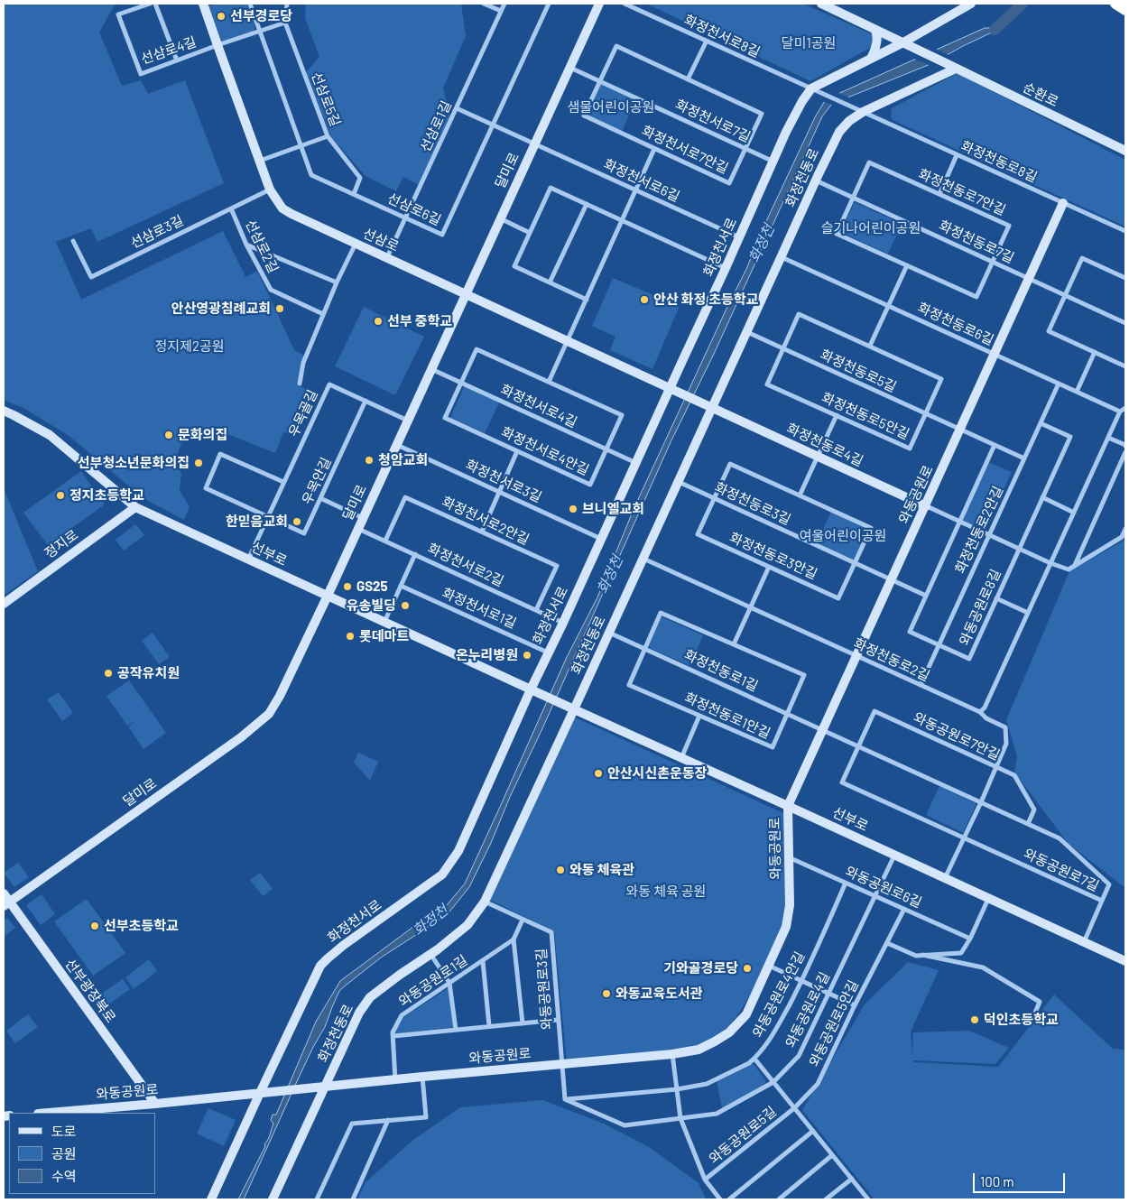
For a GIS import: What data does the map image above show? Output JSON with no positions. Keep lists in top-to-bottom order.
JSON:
{
  "streets": {
    "street": [
      "화정천서로8길",
      "선삼로4길",
      "순환로",
      "선삼로5길",
      "화정천서로7길",
      "선삼로1길",
      "화정천서로7안길",
      "화정천동로8길",
      "달미로",
      "화정천동로",
      "화정천서로6길",
      "화정천동로7안길",
      "선삼로6길",
      "선삼로3길",
      "선삼로",
      "화정천동로7길",
      "선삼로2길",
      "화정천서로",
      "화정천동로6길",
      "화정천동로5길",
      "화정천서로4길",
      "우목골길",
      "화정천동로5안길",
      "화정천동로4길",
      "화정천서로4안길",
      "우목안길",
      "화정천서로3길",
      "와동공원로",
      "화정천동로3길",
      "화정천서로2안길",
      "화정천동로2안길",
      "정지로",
      "선부로",
      "화정천동로3안길",
      "화정천서로2길",
      "와동공원로8길",
      "화정천서로1길",
      "화정천동로2길",
      "화정천동로1길",
      "화정천동로1안길",
      "와동공원로7안길",
      "와동공원로7길",
      "와동공원로6길",
      "와동공원로1길",
      "와동공원로3길",
      "선부광장북로",
      "와동공원로4안길",
      "와동공원로4길",
      "와동공원로5안길",
      "와동공원로5길"
    ]
  },
  "crossings": [
    ["화정천서로8길", "화정천동로8길"],
    ["화정천서로8길", "화정천서로"],
    ["선삼로4길", "선삼로5길"],
    ["선삼로4길", "선삼로6길"],
    ["선삼로4길", "선삼로"],
    ["순환로", "화정천동로"],
    ["순환로", "화정천서로"],
    ["선삼로5길", "선삼로6길"],
    ["화정천서로7길", "화정천서로7안길"],
    ["화정천서로7길", "달미로"],
    ["화정천서로7길", "화정천서로"],
    ["선삼로1길", "화정천서로6길"],
    ["선삼로1길", "선삼로6길"],
    ["선삼로1길", "선삼로"],
    ["화정천동로8길", "화정천동로"],
    ["화정천동로8길", "와동공원로"],
    ["달미로", "화정천서로6길"],
    ["달미로", "선삼로"],
    ["달미로", "화정천서로4길"],
    ["달미로", "우목골길"],
    ["달미로", "화정천서로3길"],
    ["달미로", "선부로"],
    ["달미로", "화정천서로2길"],
    ["달미로", "선부광장북로"],
    ["화정천동로", "화정천동로7길"],
    ["화정천동로", "화정천동로6길"],
    ["화정천동로", "화정천동로5길"],
    ["화정천동로", "화정천동로4길"],
    ["화정천동로", "와동공원로"],
    ["화정천동로", "화정천동로3길"],
    ["화정천동로", "선부로"],
    ["화정천동로", "화정천동로2길"],
    ["화정천동로", "화정천동로1길"],
    ["화정천동로", "와동공원로3길"],
    ["화정천서로6길", "선삼로6길"],
    ["화정천서로6길", "화정천서로"],
    ["화정천동로7안길", "화정천동로7길"],
    ["선삼로3길", "선삼로"],
    ["선삼로3길", "선삼로2길"],
    ["선삼로", "화정천서로"],
    ["선삼로", "화정천동로4길"],
    ["화정천동로7길", "와동공원로"],
    ["화정천서로", "화정천서로4길"],
    ["화정천서로", "화정천서로3길"],
    ["화정천서로", "와동공원로"],
    ["화정천서로", "선부로"],
    ["화정천서로", "화정천서로2길"],
    ["화정천서로", "화정천서로1길"],
    ["화정천동로6길", "와동공원로"],
    ["화정천동로6길", "화정천동로2안길"],
    ["화정천동로5길", "화정천동로5안길"],
    ["화정천동로5길", "와동공원로"],
    ["화정천서로4길", "화정천서로4안길"],
    ["우목골길", "우목안길"],
    ["우목골길", "선부로"],
    ["화정천동로4길", "와동공원로"],
    ["와동공원로", "화정천동로3길"],
    ["와동공원로", "선부로"],
    ["와동공원로", "화정천동로2길"],
    ["와동공원로", "화정천동로1길"],
    ["와동공원로", "와동공원로7길"],
    ["와동공원로", "와동공원로6길"],
    ["와동공원로", "와동공원로1길"],
    ["와동공원로", "와동공원로3길"],
    ["와동공원로", "선부광장북로"],
    ["와동공원로", "와동공원로5길"],
    ["화정천동로3길", "화정천동로3안길"],
    ["화정천동로3길", "와동공원로8길"],
    ["화정천서로2안길", "화정천서로2길"],
    ["화정천동로2안길", "와동공원로8길"],
    ["화정천동로2안길", "화정천동로2길"],
    ["정지로", "선부로"],
    ["선부로", "와동공원로4길"],
    ["화정천동로2길", "와동공원로7안길"],
    ["화정천동로1길", "화정천동로1안길"],
    ["화정천동로1길", "와동공원로7길"],
    ["와동공원로7안길", "와동공원로7길"],
    ["와동공원로6길", "와동공원로4안길"],
    ["와동공원로6길", "와동공원로4길"],
    ["와동공원로6길", "와동공원로5안길"],
    ["와동공원로4안길", "와동공원로4길"],
    ["와동공원로4안길", "와동공원로5길"],
    ["와동공원로4길", "와동공원로5길"],
    ["와동공원로5안길", "와동공원로5길"]
  ],
  "water": ["화정천"],
  "parks": [
    "달미1공원",
    "샘물어린이공원",
    "슬기나어린이공원",
    "정지제2공원",
    "여울어린이공원",
    "와동 체육 공원"
  ],
  "places": [
    "선부경로당",
    "안산 화정 초등학교",
    "안산영광침례교회",
    "선부 중학교",
    "문화의집",
    "청암교회",
    "선부청소년문화의집",
    "정지초등학교",
    "브니엘교회",
    "한믿음교회",
    "GS25",
    "유송빌딩",
    "롯데마트",
    "온누리병원",
    "공작유치원",
    "안산시신촌운동장",
    "와동 체육관",
    "선부초등학교",
    "기와골경로당",
    "와동교육도서관",
    "덕인초등학교"
  ],
  "legend": ["도로", "공원", "수역"],
  "scale_bar": "100 m"
}
